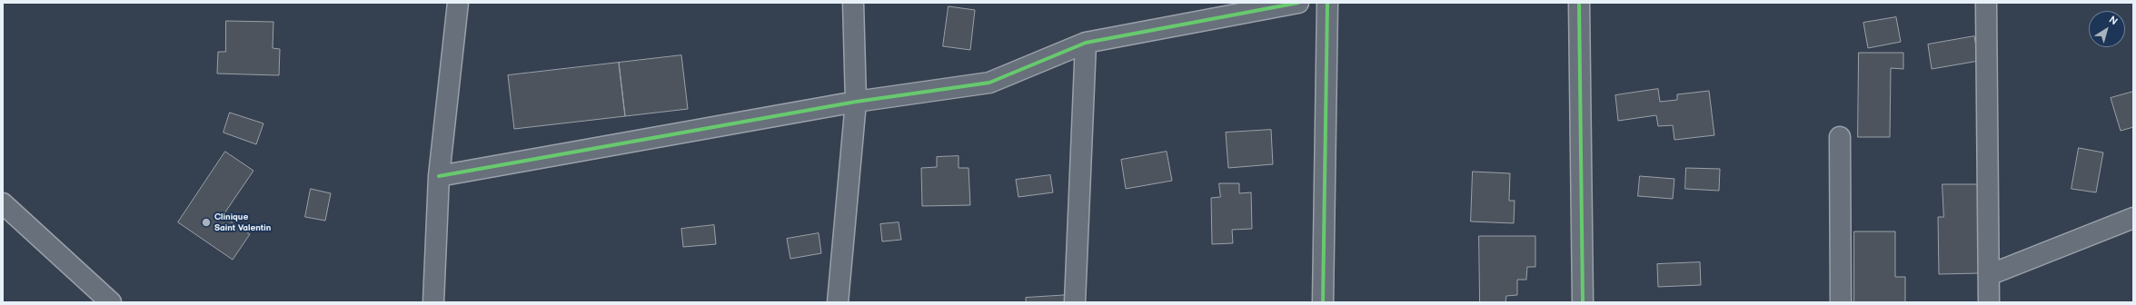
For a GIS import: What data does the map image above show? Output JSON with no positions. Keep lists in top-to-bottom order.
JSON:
{
  "places": ["Clinique Saint Valentin"],
  "north": "top right"
}
